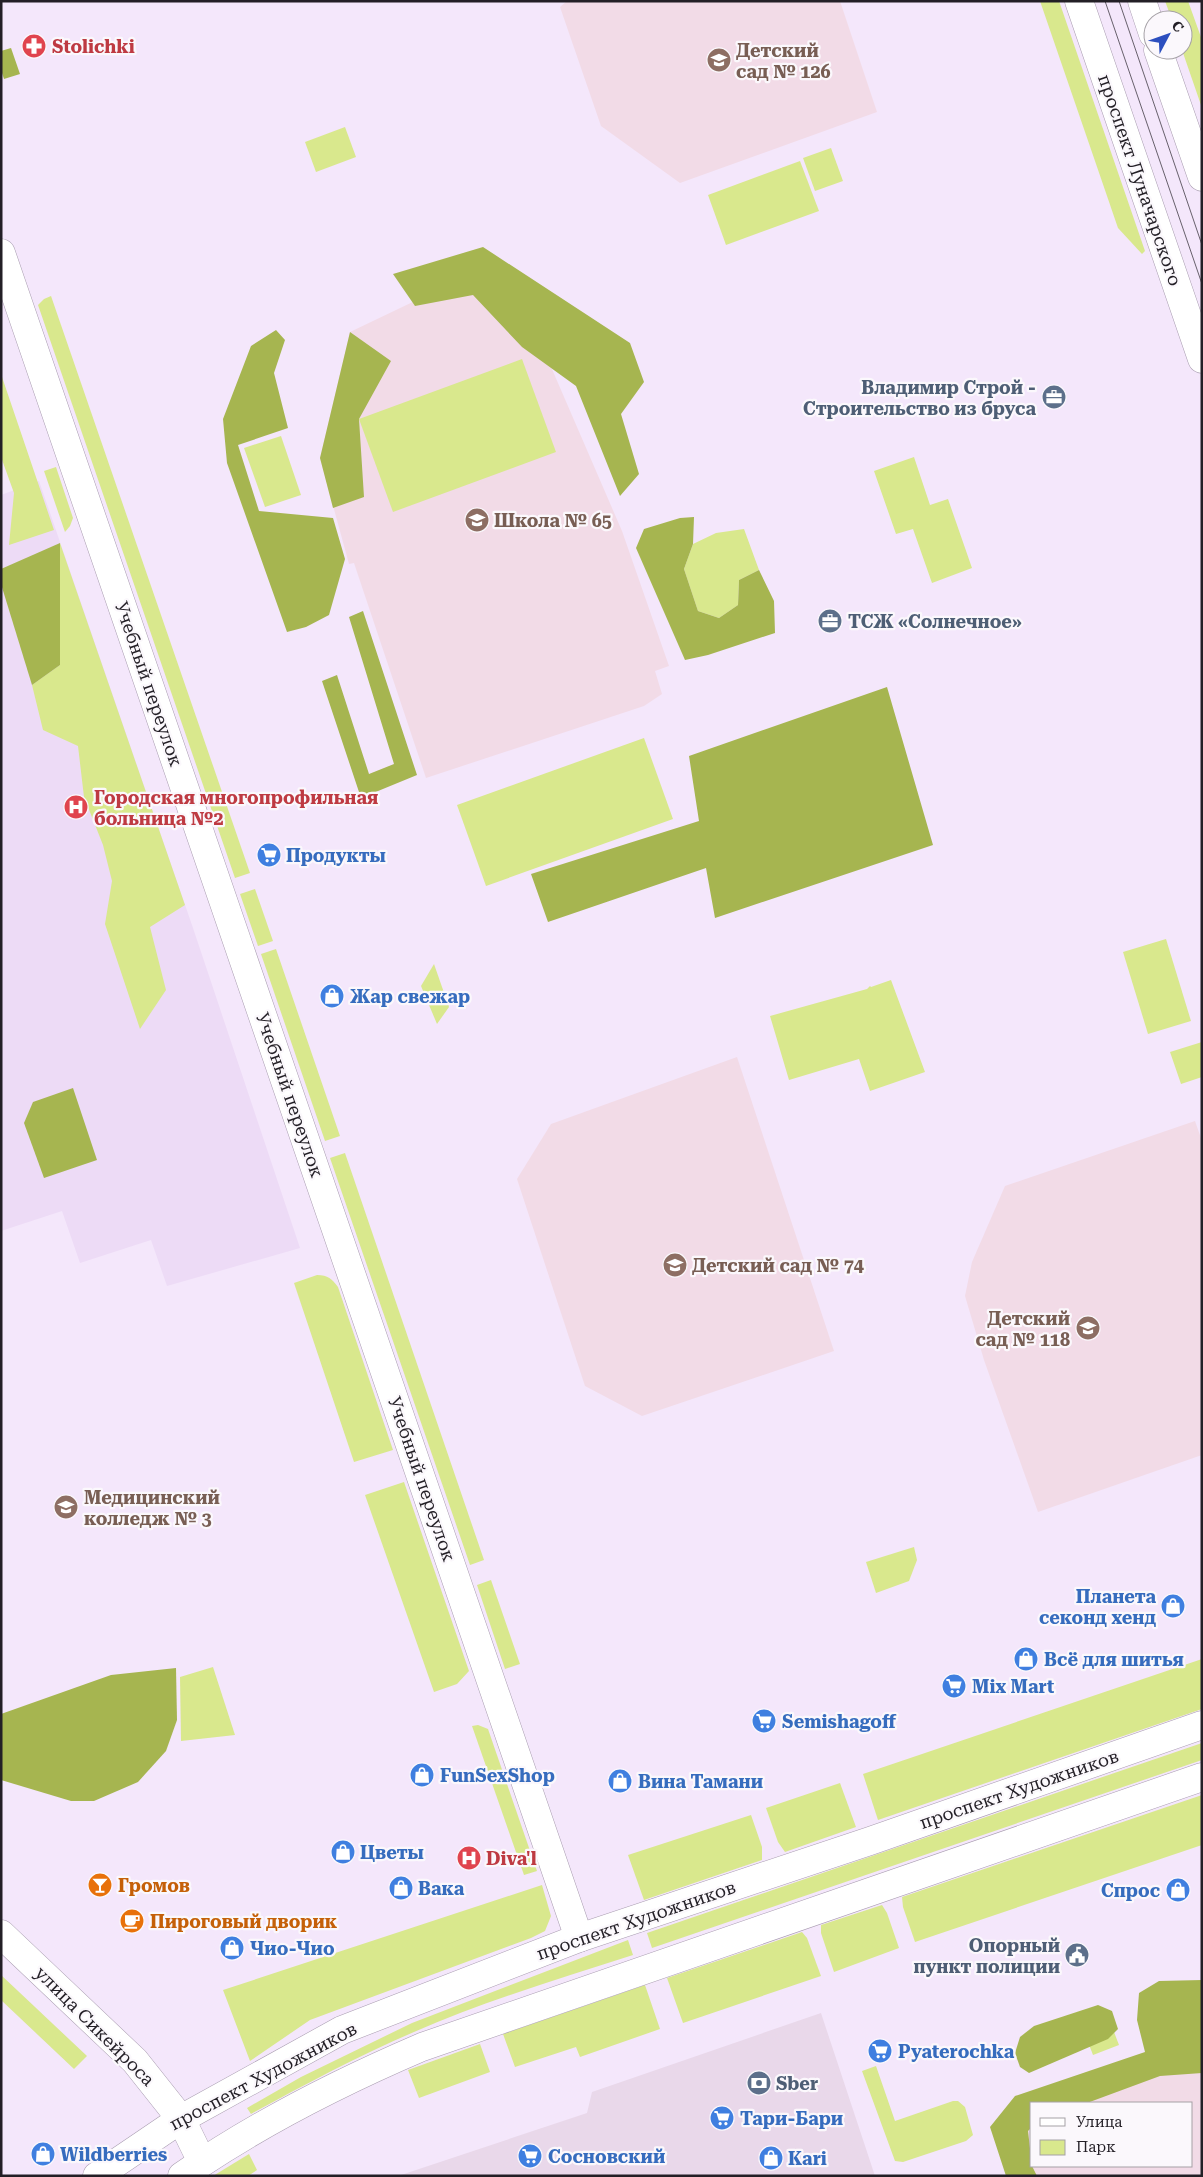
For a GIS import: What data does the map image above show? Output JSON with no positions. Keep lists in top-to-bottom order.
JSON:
{
  "streets": {
    "street": [
      "проспект Луначарского",
      "Учебный переулок",
      "проспект Художников",
      "улица Сикейроса"
    ]
  },
  "crossings": [
    ["Учебный переулок", "проспект Художников"],
    ["проспект Художников", "улица Сикейроса"]
  ],
  "places": {
    "pharmacy": ["Stolichki"],
    "school or university": [
      "Детский сад № 126",
      "Школа № 65",
      "Детский сад № 74",
      "Детский сад № 118",
      "Медицинский колледж № 3"
    ],
    "office": ["Владимир Строй - Строительство из бруса", "ТСЖ «Солнечное»"],
    "hospital": ["Городская многопрофильная больница №2", "Diva'l"],
    "supermarket": [
      "Продукты",
      "Mix Mart",
      "Semishagoff",
      "Pyaterochka",
      "Тари-Бари",
      "Сосновский"
    ],
    "shop": [
      "Жар свежар",
      "Планета секонд хенд",
      "Всё для шитья",
      "FunSexShop",
      "Вина Тамани",
      "Цветы",
      "Вака",
      "Спрос",
      "Чио-Чио",
      "Wildberries",
      "Kari"
    ],
    "bar": ["Громов"],
    "cafe": ["Пироговый дворик"],
    "public building": ["Опорный пункт полиции"],
    "bank": ["Sber"]
  },
  "legend": ["Улица", "Парк"],
  "north": "top right"
}
